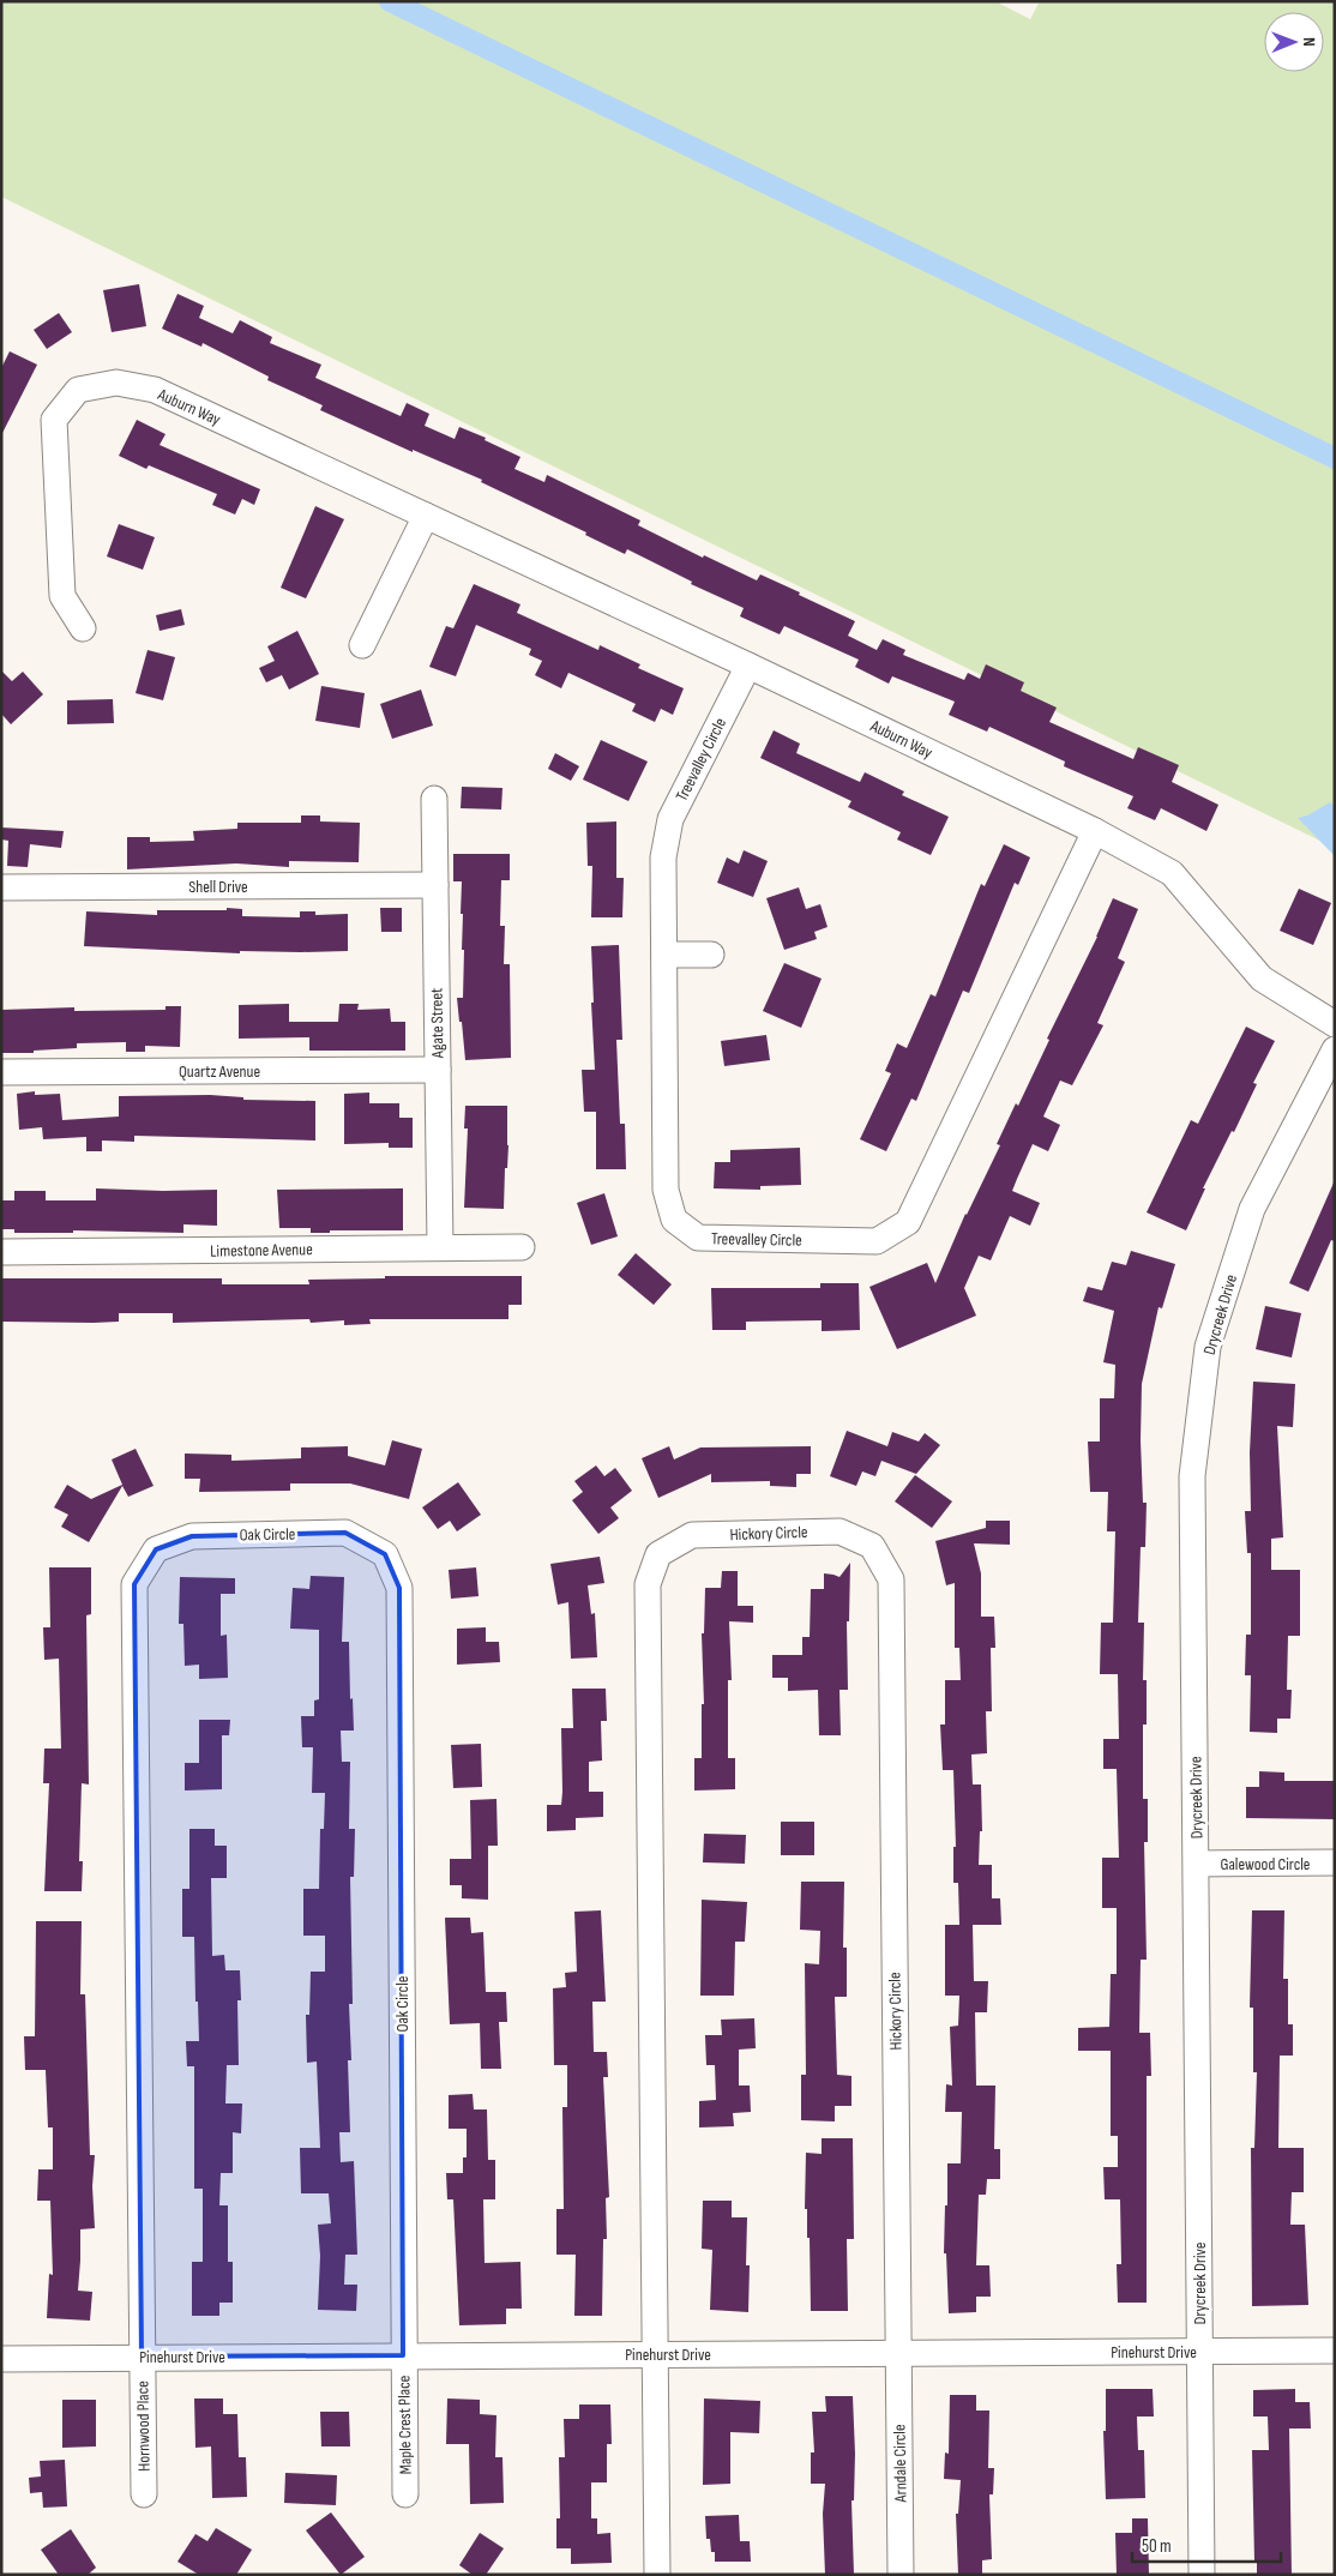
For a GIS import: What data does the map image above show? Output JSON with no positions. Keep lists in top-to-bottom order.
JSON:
{
  "streets": {
    "street": [
      "Auburn Way",
      "Treevalley Circle",
      "Shell Drive",
      "Agate Street",
      "Quartz Avenue",
      "Limestone Avenue",
      "Drycreek Drive",
      "Hickory Circle",
      "Oak Circle",
      "Galewood Circle",
      "Pinehurst Drive",
      "Maple Crest Place",
      "Hornwood Place",
      "Arndale Circle"
    ]
  },
  "crossings": [
    ["Auburn Way", "Treevalley Circle"],
    ["Shell Drive", "Agate Street"],
    ["Agate Street", "Quartz Avenue"],
    ["Agate Street", "Limestone Avenue"],
    ["Drycreek Drive", "Galewood Circle"],
    ["Drycreek Drive", "Pinehurst Drive"],
    ["Hickory Circle", "Pinehurst Drive"],
    ["Hickory Circle", "Arndale Circle"],
    ["Oak Circle", "Pinehurst Drive"],
    ["Oak Circle", "Maple Crest Place"],
    ["Oak Circle", "Hornwood Place"],
    ["Pinehurst Drive", "Maple Crest Place"],
    ["Pinehurst Drive", "Hornwood Place"],
    ["Pinehurst Drive", "Arndale Circle"]
  ],
  "scale_bar": "50 m",
  "north": "right"
}
